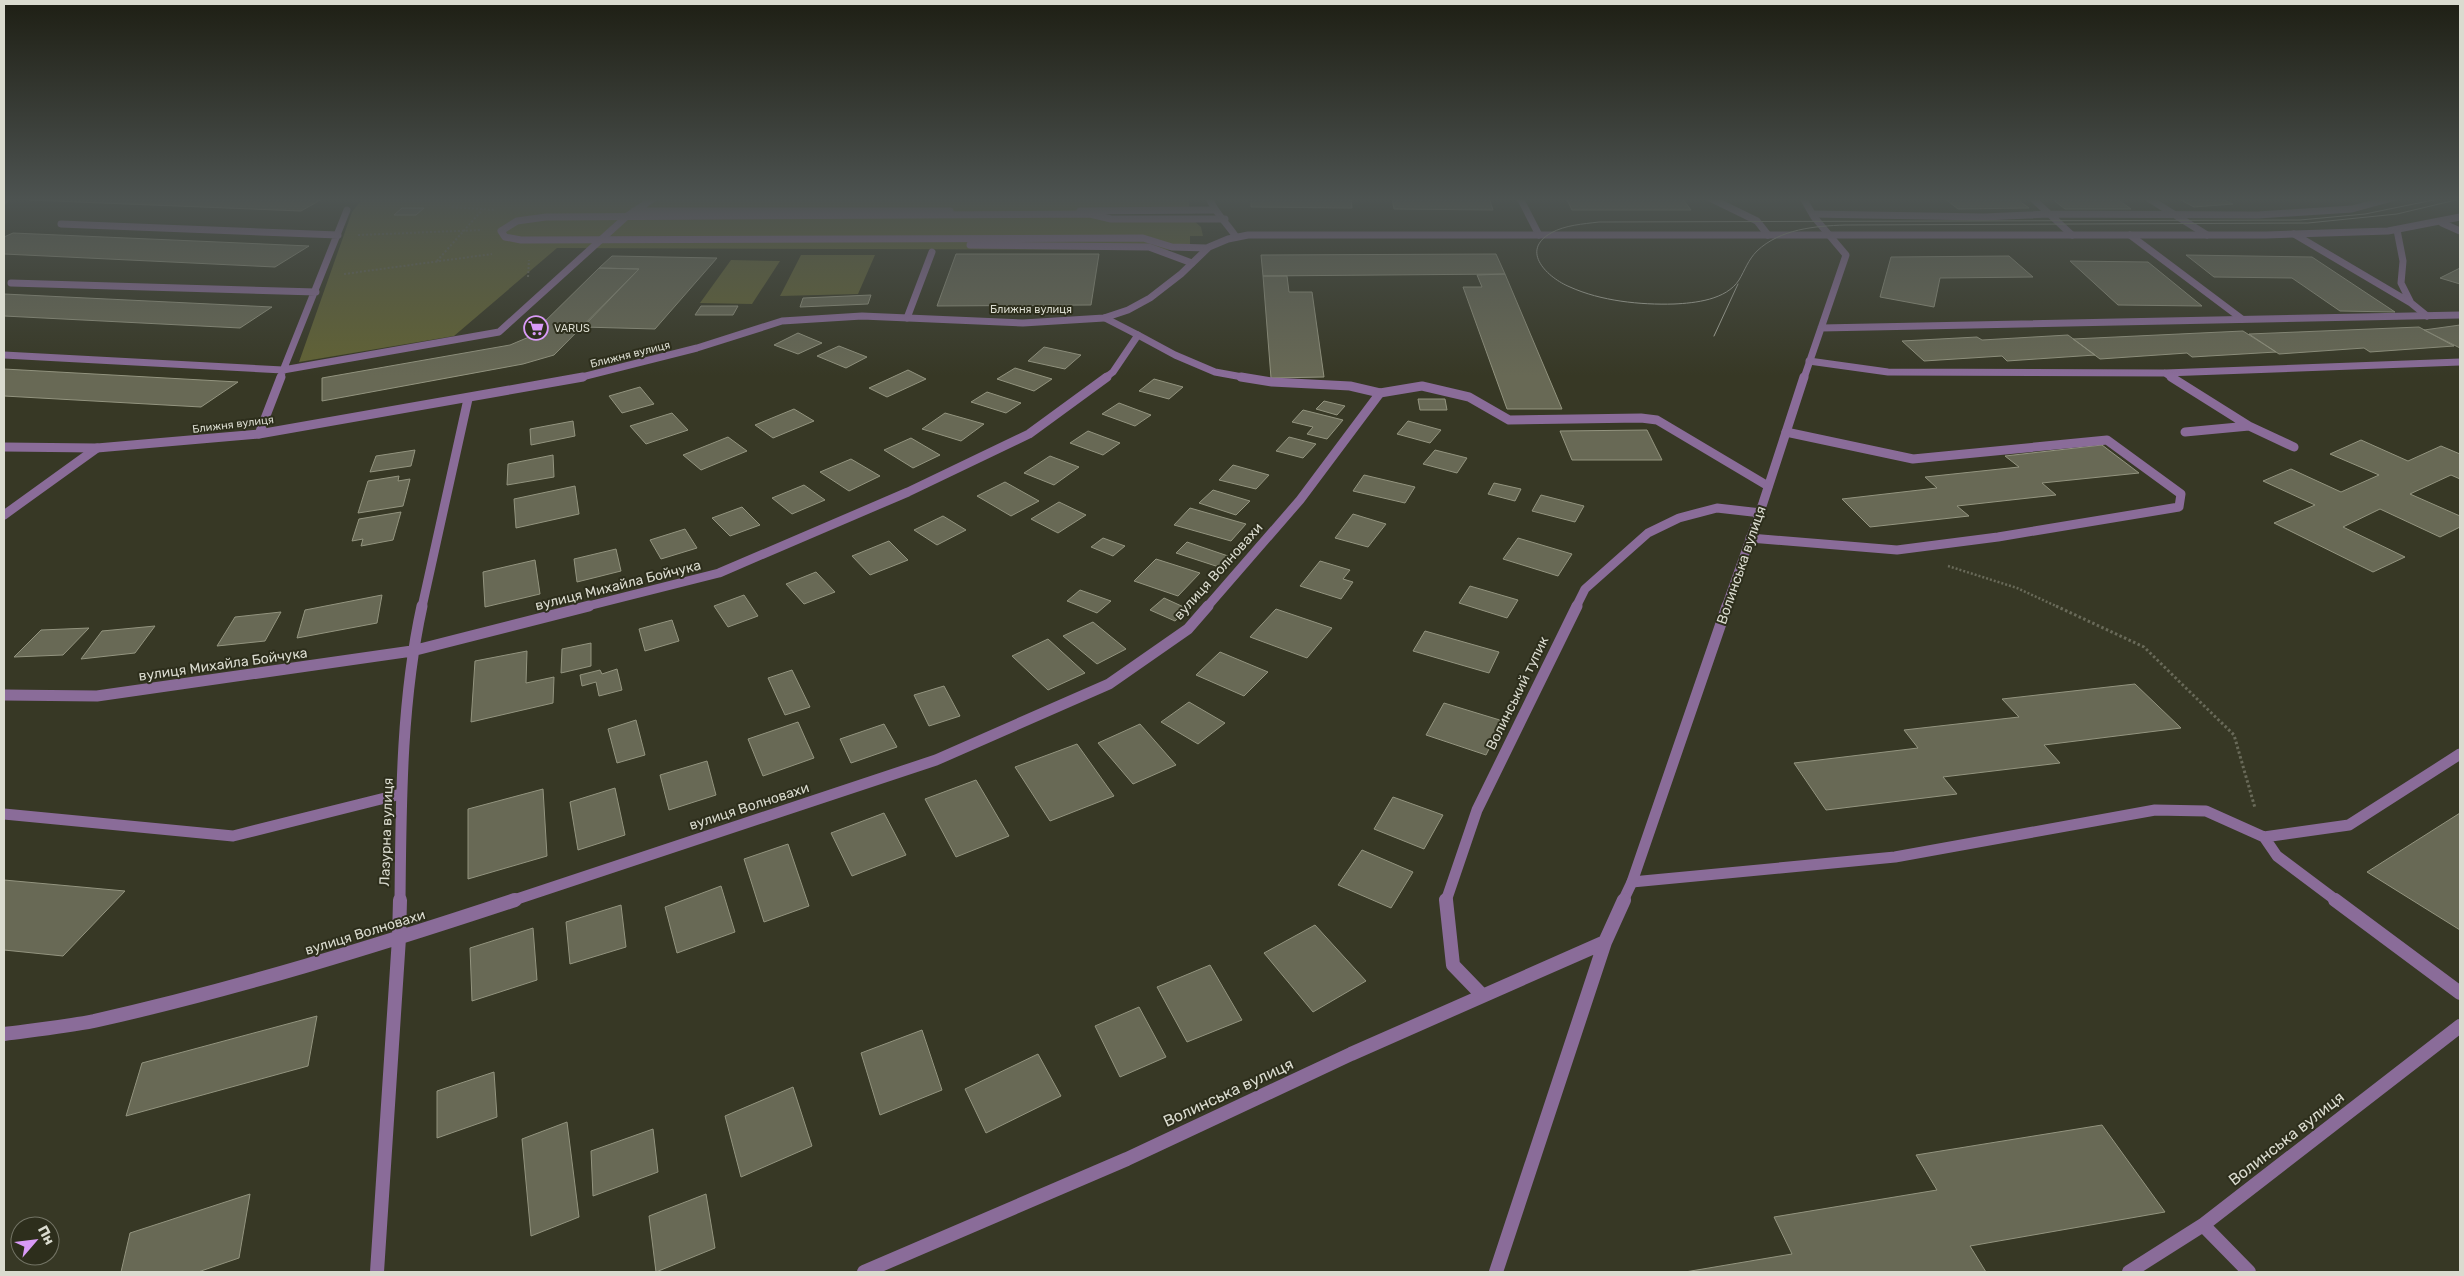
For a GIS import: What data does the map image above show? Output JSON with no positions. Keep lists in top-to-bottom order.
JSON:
{
  "streets": {
    "street": [
      "Ближня вулиця",
      "Волинська вулиця",
      "вулиця Волновахи",
      "вулиця Михайла Бойчука",
      "Волинський тупик",
      "Лазурна вулиця"
    ]
  },
  "crossings": [
    ["Ближня вулиця", "Лазурна вулиця"],
    ["Волинська вулиця", "Волинський тупик"],
    ["вулиця Волновахи", "Лазурна вулиця"],
    ["вулиця Михайла Бойчука", "Лазурна вулиця"]
  ],
  "places": {
    "supermarket": ["VARUS"]
  },
  "north": "top right"
}
